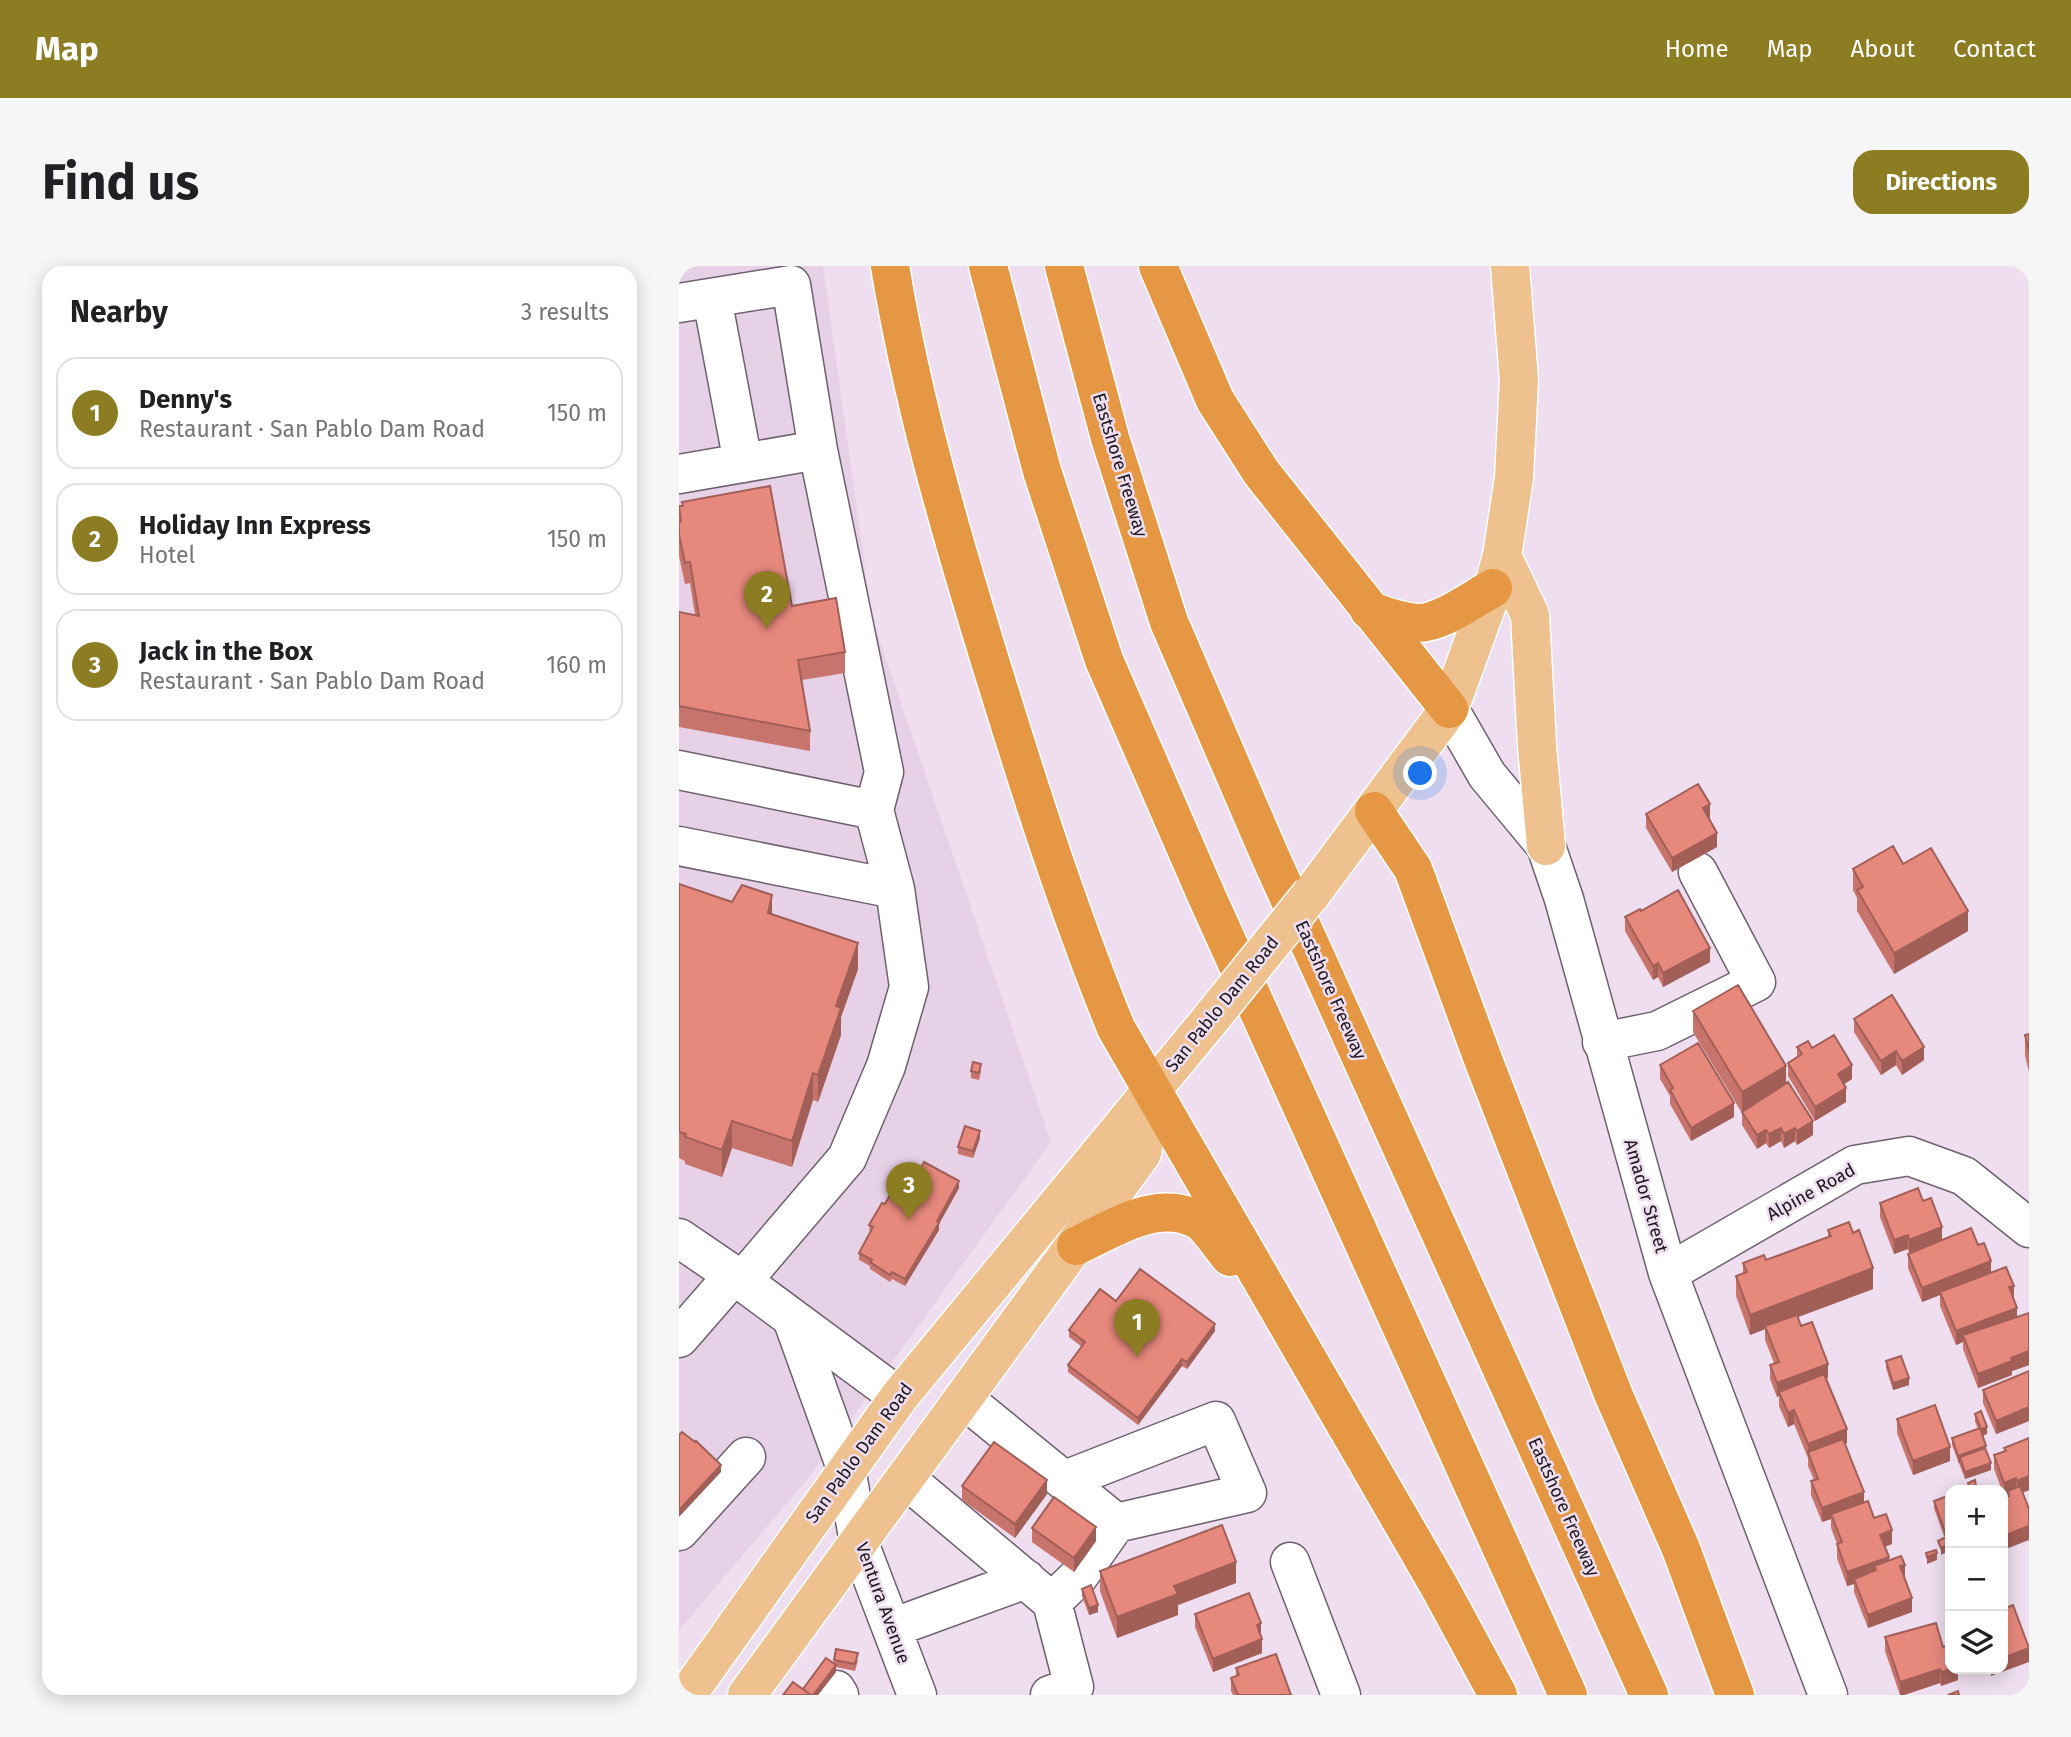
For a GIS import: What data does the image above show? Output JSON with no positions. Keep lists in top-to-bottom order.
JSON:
{
  "streets": {
    "highway": ["Eastshore Freeway"],
    "main road": ["San Pablo Dam Road"],
    "street": ["Alpine Road", "Amador Street", "Ventura Avenue"]
  },
  "crossings": [
    ["San Pablo Dam Road", "Amador Street"],
    ["San Pablo Dam Road", "Ventura Avenue"],
    ["Alpine Road", "Amador Street"]
  ],
  "page": {
    "header": "Map",
    "nav": [
      "Home",
      "Map",
      "About",
      "Contact"
    ],
    "buttons": "Directions",
    "title": "Find us",
    "heading": ["Nearby", "3 results"],
    "list": [
      {
        "mark": "1",
        "name": "Denny's",
        "note": "Restaurant · San Pablo Dam Road",
        "value": "150 m"
      },
      {
        "mark": "2",
        "name": "Holiday Inn Express",
        "note": "Hotel",
        "value": "150 m"
      },
      {
        "mark": "3",
        "name": "Jack in the Box",
        "note": "Restaurant · San Pablo Dam Road",
        "value": "160 m"
      }
    ],
    "pins": ["2", "3", "1"],
    "map_buttons": ["+", "−"]
  }
}
